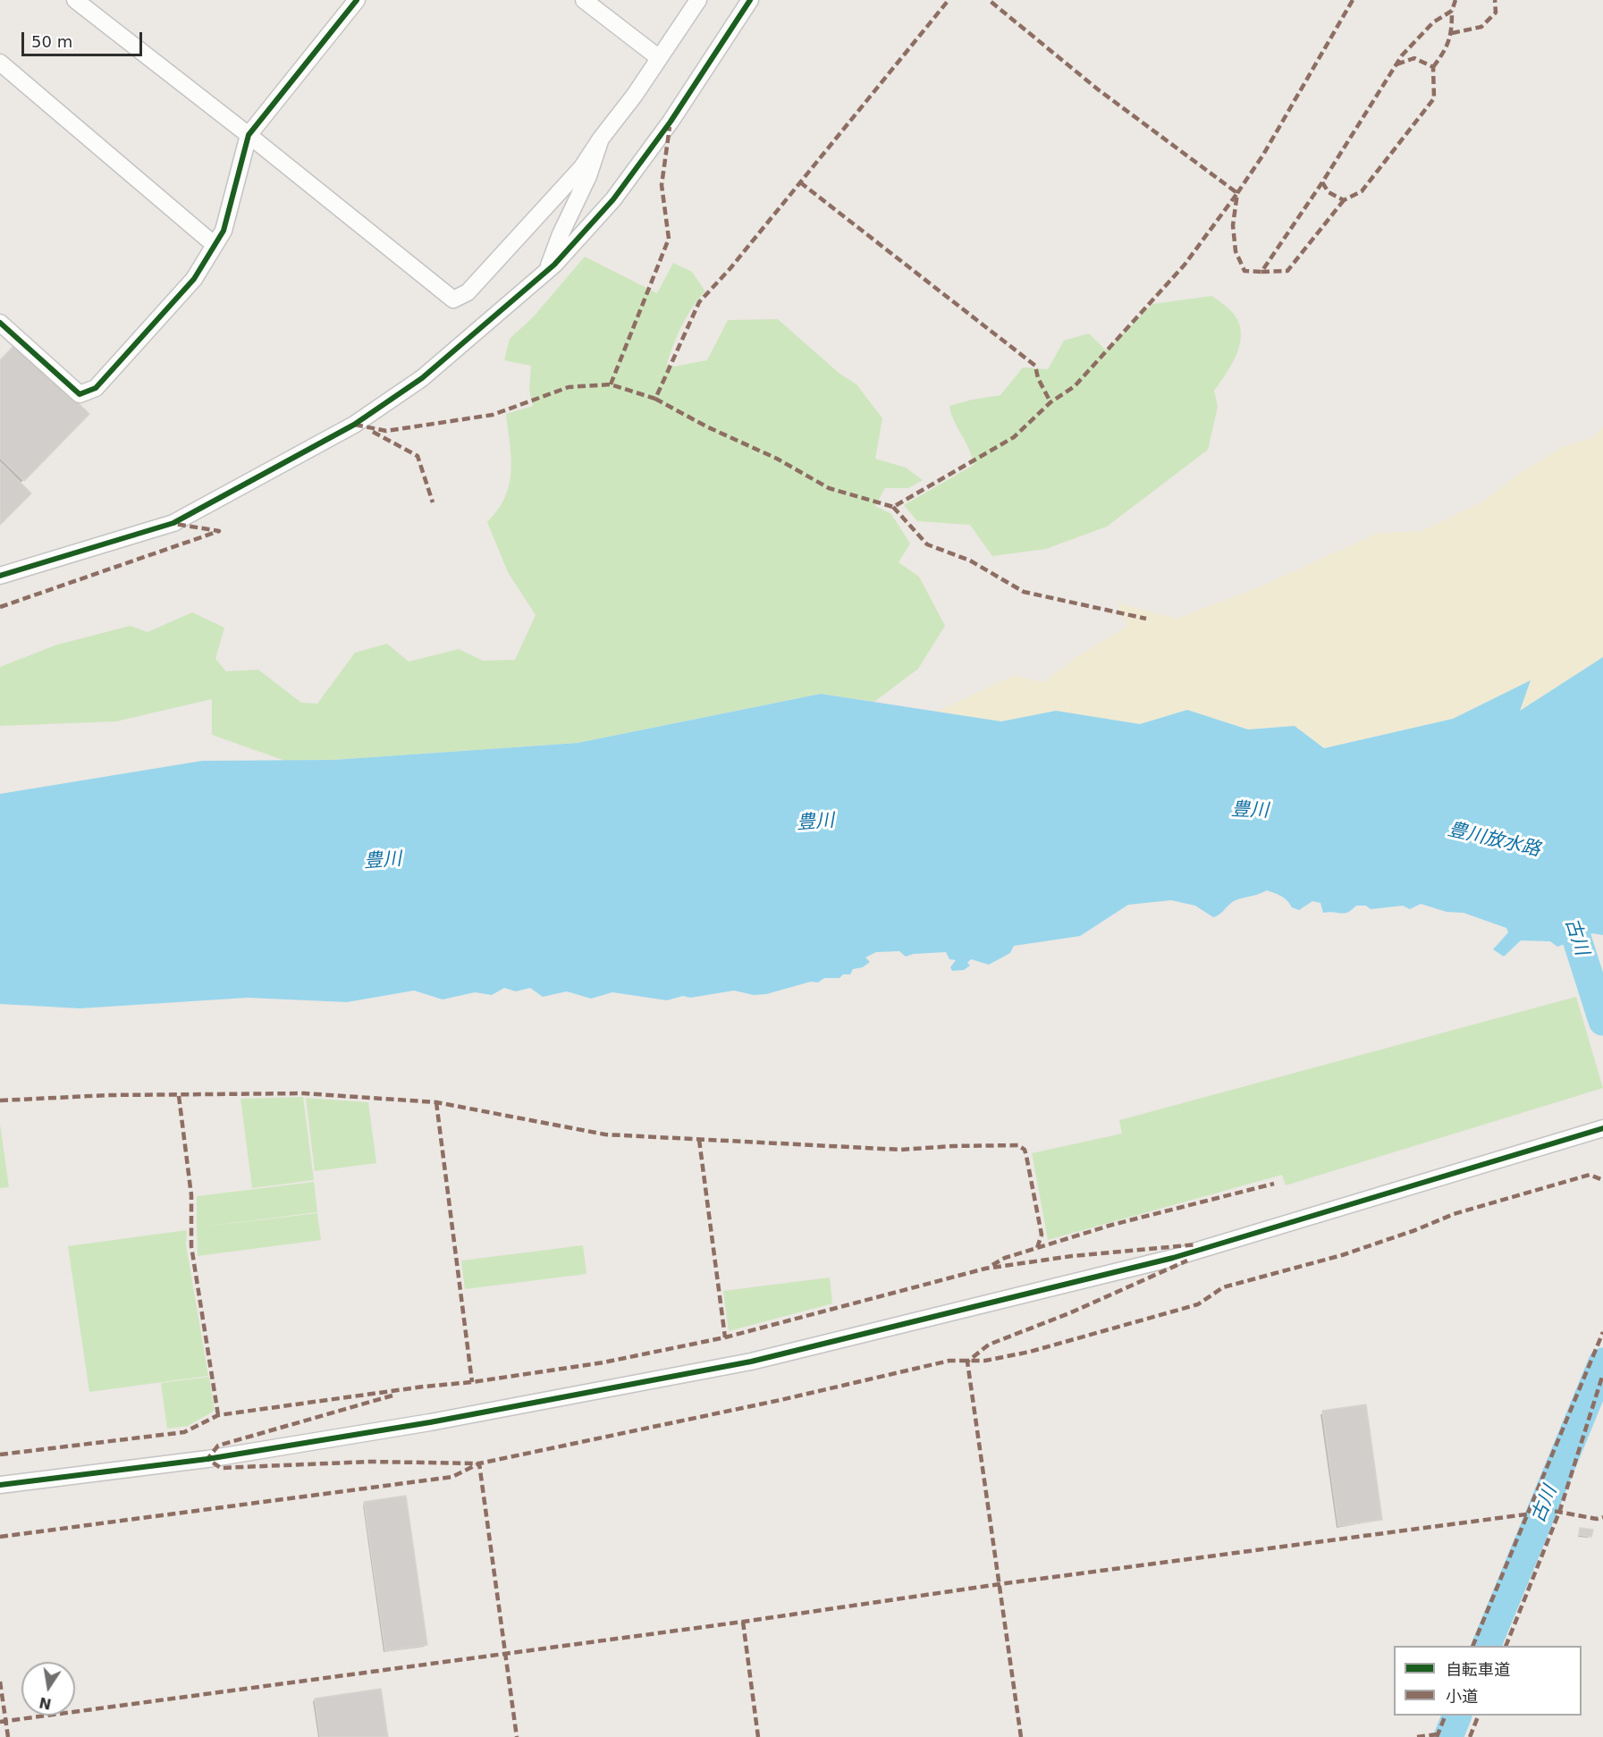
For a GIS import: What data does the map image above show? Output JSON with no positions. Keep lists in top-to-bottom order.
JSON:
{
  "water": ["豊川", "豊川放水路", "古川"],
  "legend": ["自転車道", "小道"],
  "scale_bar": "50 m",
  "north": "bottom"
}
